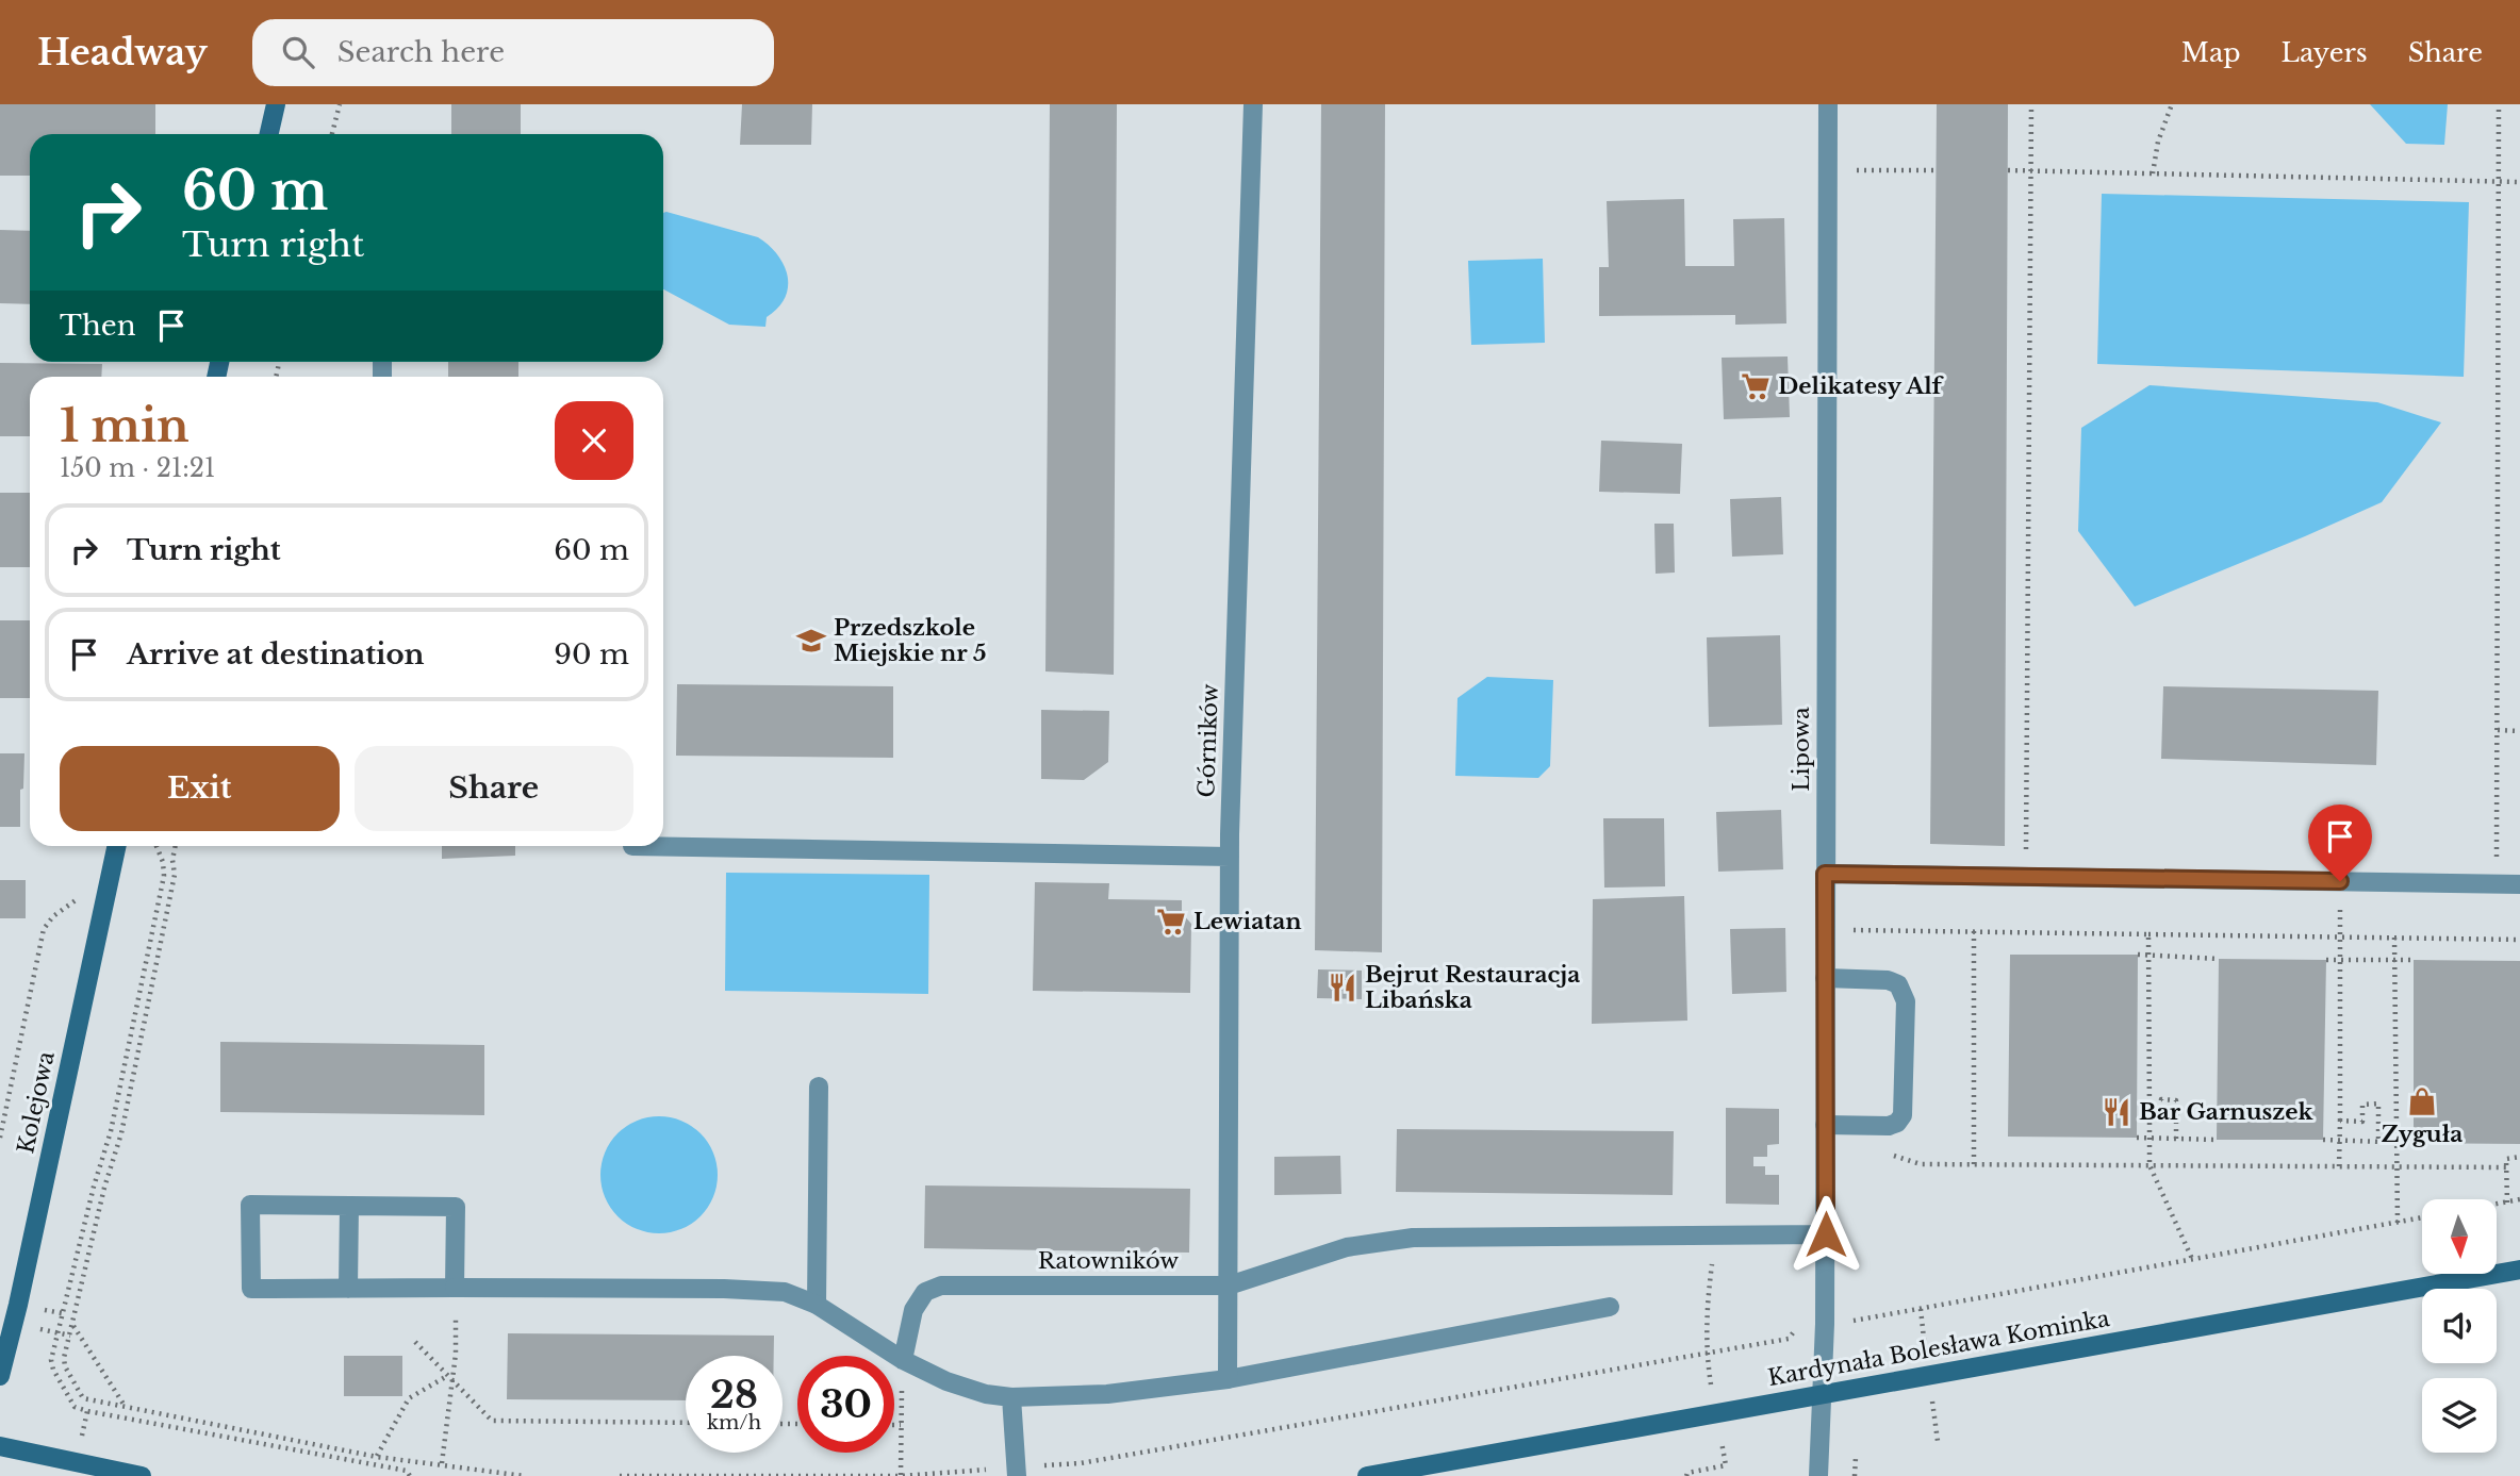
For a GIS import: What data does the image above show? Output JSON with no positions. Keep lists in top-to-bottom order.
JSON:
{
  "streets": {
    "street": [
      "Górników",
      "Lipowa",
      "Kolejowa",
      "Ratowników",
      "Kardynała Bolesława Kominka"
    ]
  },
  "crossings": [
    ["Górników", "Ratowników"],
    ["Lipowa", "Ratowników"],
    ["Lipowa", "Kardynała Bolesława Kominka"]
  ],
  "places": {
    "supermarket": ["Delikatesy Alf", "Lewiatan"],
    "school or university": ["Przedszkole Miejskie nr 5"],
    "restaurant": ["Bejrut Restauracja Libańska", "Bar Garnuszek"],
    "shop": ["Zyguła"]
  },
  "north": "bottom",
  "page": {
    "header": "Headway",
    "search": "Search here",
    "nav": ["Map", "Layers", "Share"],
    "turn": ["60 m", "Turn right"],
    "then": "Then",
    "heading": ["1 min", "150 m · 21:21"],
    "list": [
      {
        "name": "Turn right",
        "value": "60 m"
      },
      {
        "name": "Arrive at destination",
        "value": "90 m"
      }
    ],
    "buttons": ["Exit", "Share"],
    "speed": "28 km/h",
    "limit": "30"
  }
}
